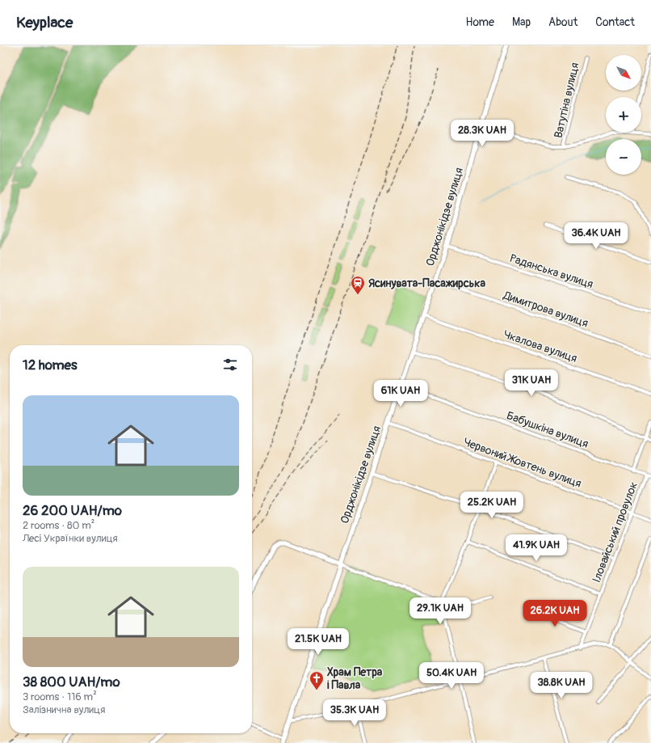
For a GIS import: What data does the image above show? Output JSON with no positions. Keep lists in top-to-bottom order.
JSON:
{
  "streets": {
    "main road": ["Орджонікідзе вулиця"],
    "street": [
      "Ватутіна вулиця",
      "Радянська вулиця",
      "Димитрова вулиця",
      "Чкалова вулиця",
      "Бабушкіна вулиця",
      "Червоний Жовтень вулиця",
      "Іловайський провулок"
    ]
  },
  "crossings": [
    ["Орджонікідзе вулиця", "Радянська вулиця"],
    ["Орджонікідзе вулиця", "Димитрова вулиця"],
    ["Орджонікідзе вулиця", "Чкалова вулиця"],
    ["Орджонікідзе вулиця", "Бабушкіна вулиця"],
    ["Орджонікідзе вулиця", "Червоний Жовтень вулиця"],
    ["Бабушкіна вулиця", "Іловайський провулок"],
    ["Червоний Жовтень вулиця", "Іловайський провулок"]
  ],
  "places": {
    "station": ["Ясинувата-Пасажирська"],
    "church": ["Храм Петра і Павла"]
  },
  "north": "bottom right",
  "page": {
    "header": "Keyplace",
    "nav": [
      "Home",
      "Map",
      "About",
      "Contact"
    ],
    "map_buttons": ["+", "−"],
    "price": [
      "28.3K UAH",
      "36.4K UAH",
      "31K UAH",
      "61K UAH",
      "25.2K UAH",
      "41.9K UAH",
      "29.1K UAH",
      "26.2K UAH",
      "21.5K UAH",
      "50.4K UAH",
      "38.8K UAH",
      "35.3K UAH"
    ],
    "heading": "12 homes",
    "list": [
      {
        "name": "26 200 UAH/mo",
        "note": "2 rooms · 80 m² · Лесі Українки вулиця"
      },
      {
        "name": "38 800 UAH/mo",
        "note": "3 rooms · 116 m² · Залізнична вулиця"
      }
    ]
  }
}
